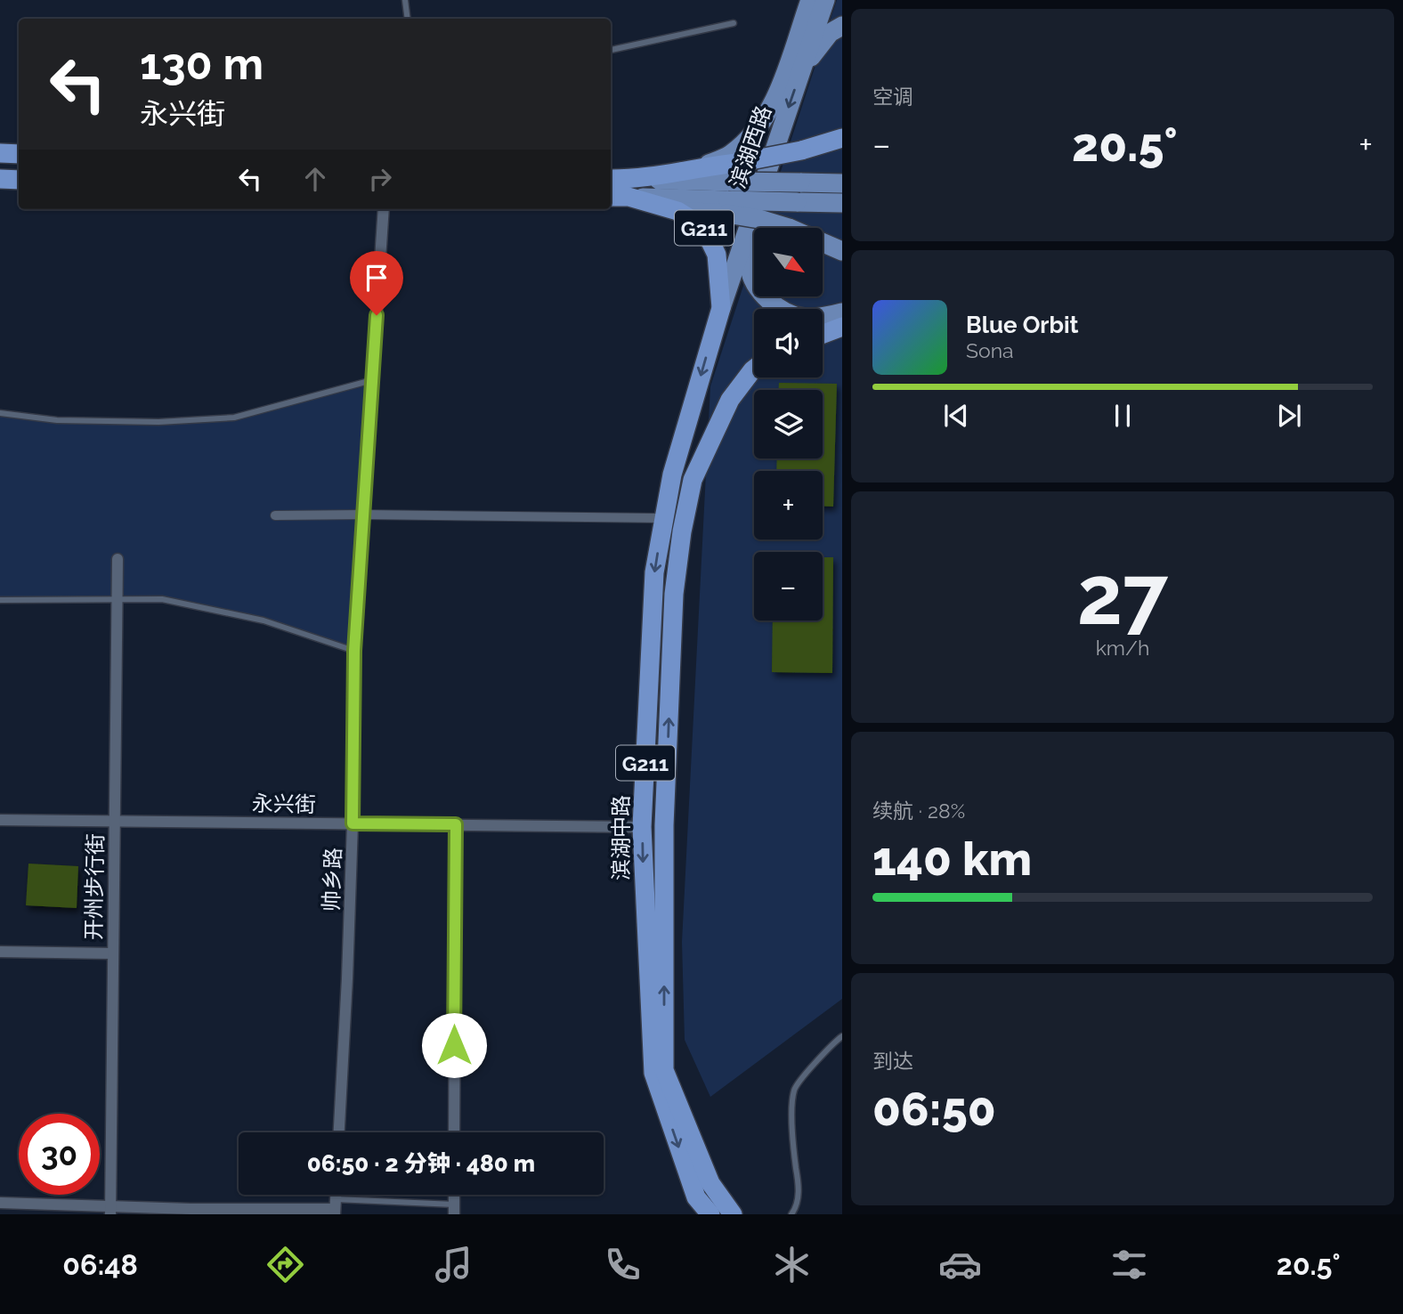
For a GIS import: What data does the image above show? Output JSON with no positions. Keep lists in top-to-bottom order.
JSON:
{
  "streets": {
    "highway": ["G211", "滨湖中路"],
    "main road": ["滨湖西路"],
    "street": ["永兴街", "帅乡路", "开州步行街"]
  },
  "crossings": [
    ["滨湖西路", "G211"],
    ["滨湖西路", "滨湖中路"],
    ["G211", "滨湖中路"],
    ["永兴街", "滨湖中路"],
    ["永兴街", "帅乡路"],
    ["永兴街", "开州步行街"]
  ],
  "north": "bottom right",
  "page": {
    "tile": [
      "空调",
      ["27", "km/h"],
      ["续航 · 28%", "140 km"],
      ["到达", "06:50"]
    ],
    "turn": ["130 m", "永兴街"],
    "heat": ["−", "20.5°", "+"],
    "map_buttons": ["+", "−"],
    "song": ["Blue Orbit", "Sona"],
    "limit": "30",
    "trip": "06:50 · 2 分钟 · 480 m",
    "tabs": ["06:48", "20.5°"]
  }
}
